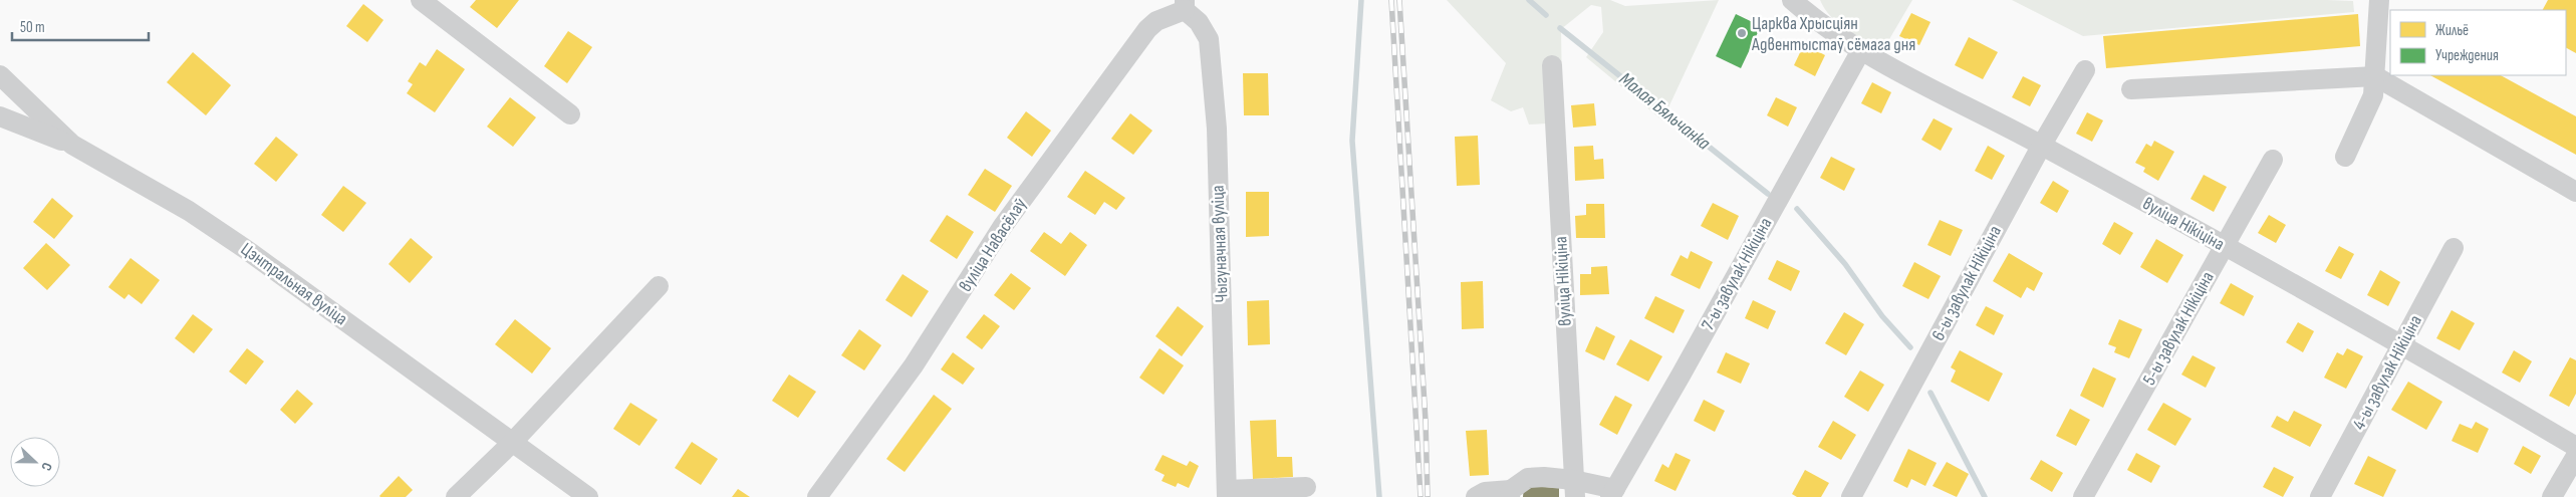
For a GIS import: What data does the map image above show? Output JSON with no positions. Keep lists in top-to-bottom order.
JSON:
{
  "streets": {
    "street": [
      "вуліца Нікіціна",
      "Чыгуначная вуліца",
      "вуліца Навасёлаў",
      "7-ы завулак Нікіціна",
      "6-ы завулак Нікіціна",
      "Цэнтральная вуліца",
      "5-ы завулак Нікіціна",
      "4-ы завулак Нікіціна"
    ]
  },
  "crossings": [
    ["вуліца Нікіціна", "7-ы завулак Нікіціна"],
    ["вуліца Нікіціна", "6-ы завулак Нікіціна"],
    ["вуліца Нікіціна", "5-ы завулак Нікіціна"],
    ["вуліца Нікіціна", "4-ы завулак Нікіціна"],
    ["Чыгуначная вуліца", "вуліца Навасёлаў"]
  ],
  "water": ["Малая Бяльчанка"],
  "places": ["Царква Хрысціян Адвентыстаў сёмага дня"],
  "legend": ["Жильё", "Учреждения"],
  "scale_bar": "50 m",
  "north": "right"
}
